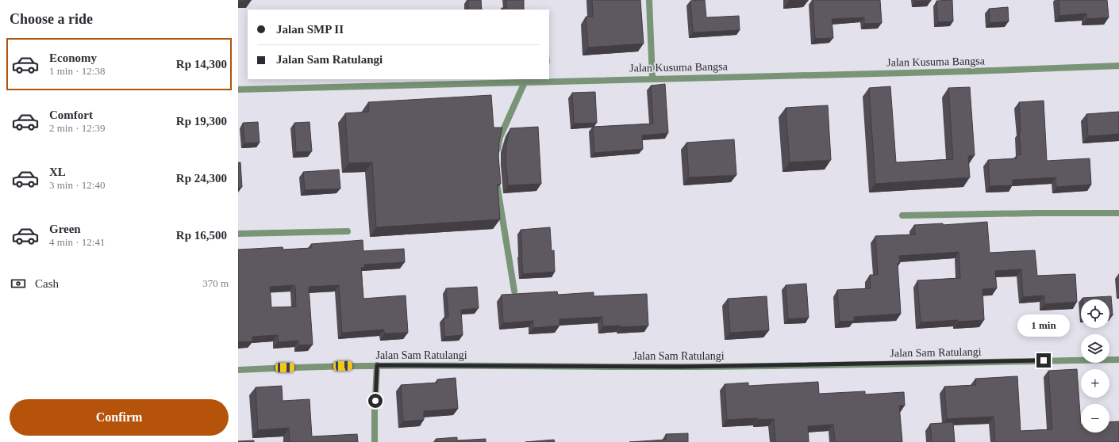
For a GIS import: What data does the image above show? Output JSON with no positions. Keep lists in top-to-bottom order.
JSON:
{
  "streets": {
    "street": ["Jalan Kusuma Bangsa", "Jalan Sam Ratulangi"]
  },
  "page": {
    "heading": "Choose a ride",
    "banner": ["Jalan SMP II", "Jalan Sam Ratulangi"],
    "list": [
      {
        "name": "Economy",
        "note": "1 min · 12:38",
        "value": "Rp 14,300"
      },
      {
        "name": "Comfort",
        "note": "2 min · 12:39",
        "value": "Rp 19,300"
      },
      {
        "name": "XL",
        "note": "3 min · 12:40",
        "value": "Rp 24,300"
      },
      {
        "name": "Green",
        "note": "4 min · 12:41",
        "value": "Rp 16,500"
      }
    ],
    "pay": ["Cash", "370 m"],
    "map_buttons": ["+", "−"],
    "bubble": "1 min",
    "buttons": "Confirm"
  }
}
